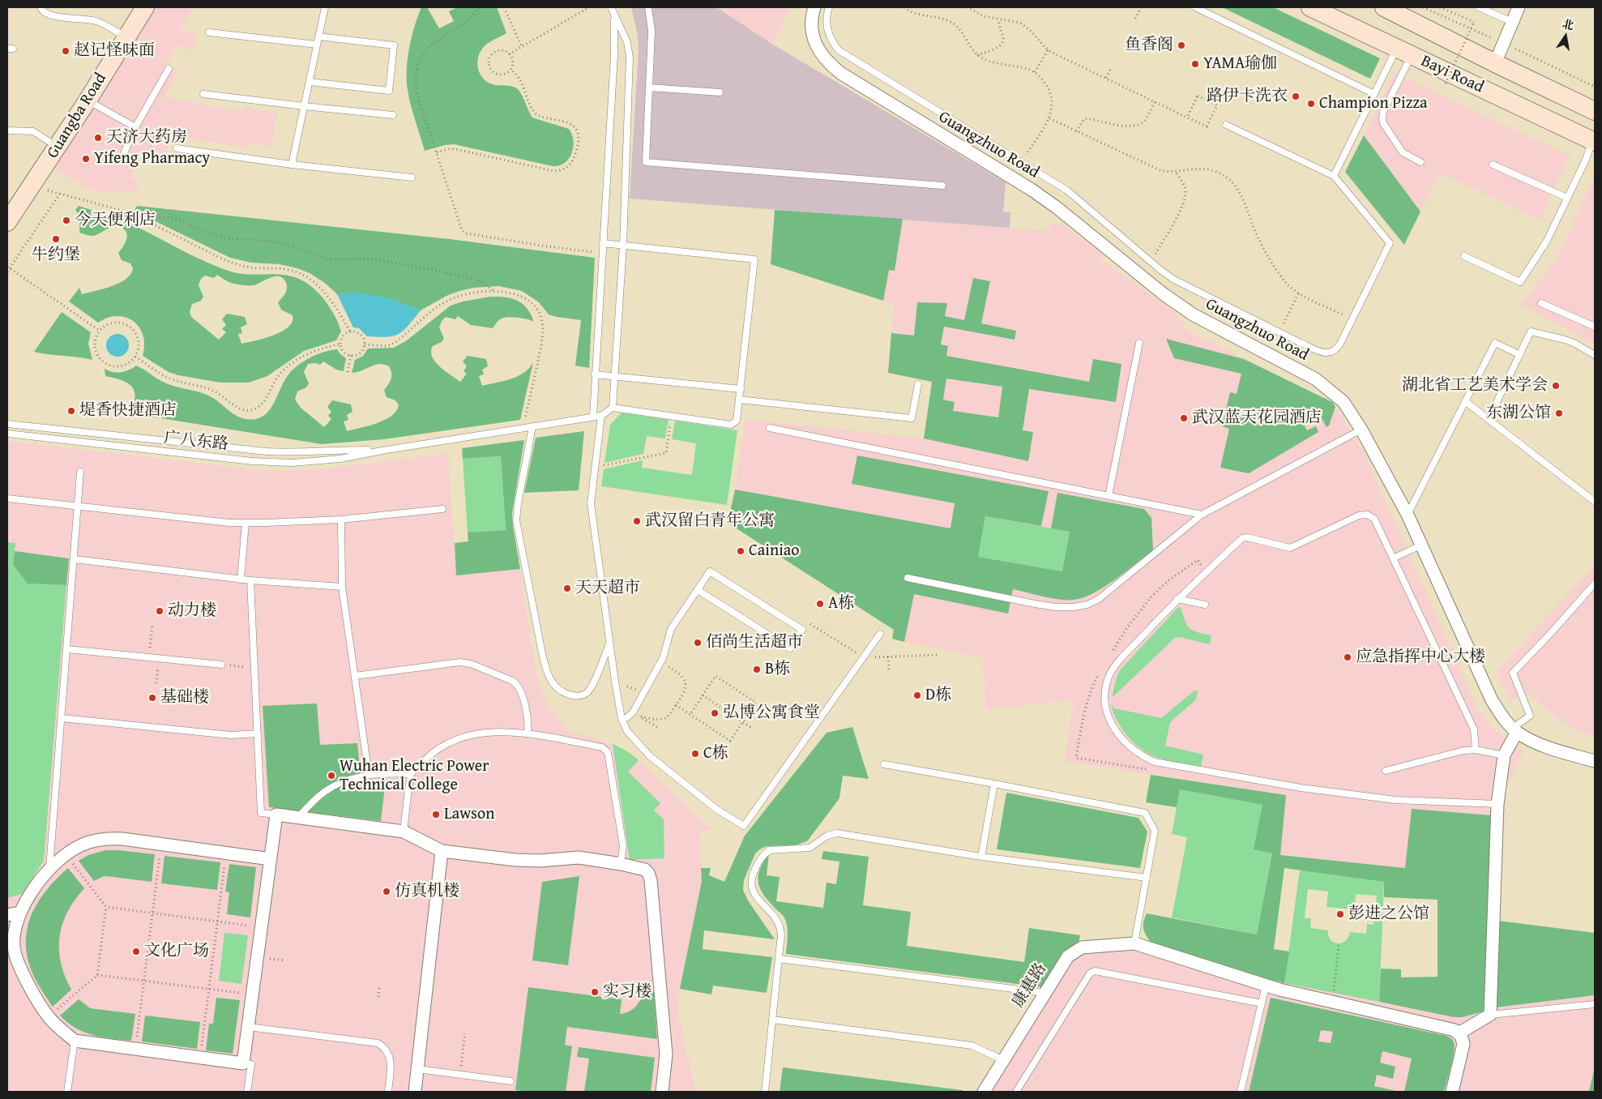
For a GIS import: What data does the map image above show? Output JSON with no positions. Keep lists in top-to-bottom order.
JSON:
{
  "streets": {
    "main road": ["Bayi Road", "Guangba Road"],
    "street": ["Guangzhuo Road", "康惠路"],
    "lane": ["广八东路"]
  },
  "places": [
    "鱼香阁",
    "赵记怪味面",
    "YAMA瑜伽",
    "路伊卡洗衣",
    "Champion Pizza",
    "天济大药房",
    "Yifeng Pharmacy",
    "今天便利店",
    "牛约堡",
    "湖北省工艺美术学会",
    "堤香快捷酒店",
    "东湖公馆",
    "武汉蓝天花园酒店",
    "武汉留白青年公寓",
    "Cainiao",
    "天天超市",
    "A栋",
    "动力楼",
    "佰尚生活超市",
    "应急指挥中心大楼",
    "B栋",
    "D栋",
    "基础楼",
    "弘博公寓食堂",
    "C栋",
    "Wuhan Electric Power Technical College",
    "Lawson",
    "仿真机楼",
    "彭进之公馆",
    "文化广场",
    "实习楼"
  ],
  "north": "top"
}
